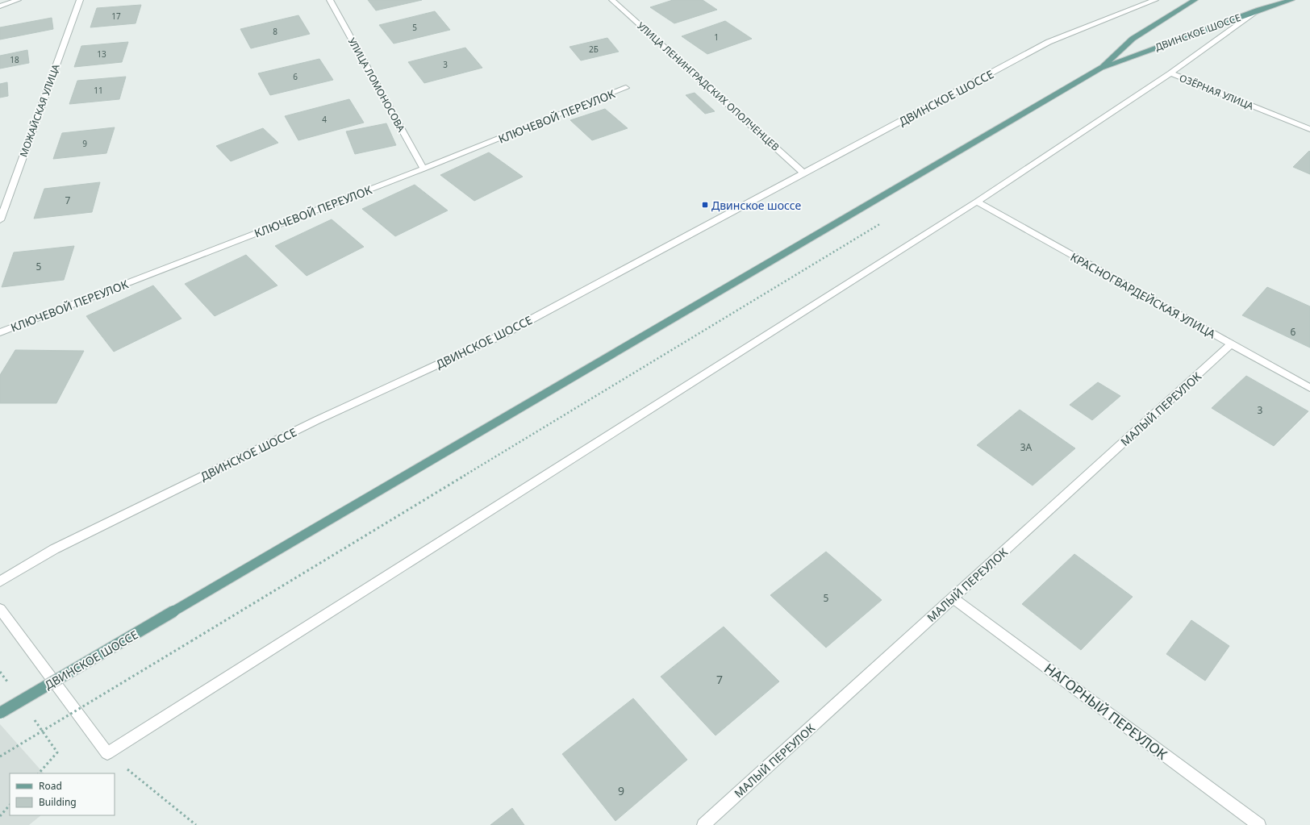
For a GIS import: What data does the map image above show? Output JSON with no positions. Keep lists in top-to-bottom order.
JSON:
{
  "streets": {
    "main road": ["ДВИНСКОЕ ШОССЕ"],
    "street": [
      "УЛИЦА ЛОМОНОСОВА",
      "УЛИЦА ЛЕНИНГРАДСКИХ ОПОЛЧЕНЦЕВ",
      "ОЗЁРНАЯ УЛИЦА",
      "МОЖАЙСКАЯ УЛИЦА",
      "КЛЮЧЕВОЙ ПЕРЕУЛОК",
      "КРАСНОГВАРДЕЙСКАЯ УЛИЦА",
      "МАЛЫЙ ПЕРЕУЛОК",
      "НАГОРНЫЙ ПЕРЕУЛОК"
    ]
  },
  "crossings": [
    ["ДВИНСКОЕ ШОССЕ", "УЛИЦА ЛЕНИНГРАДСКИХ ОПОЛЧЕНЦЕВ"],
    ["ДВИНСКОЕ ШОССЕ", "ОЗЁРНАЯ УЛИЦА"],
    ["УЛИЦА ЛОМОНОСОВА", "КЛЮЧЕВОЙ ПЕРЕУЛОК"],
    ["КРАСНОГВАРДЕЙСКАЯ УЛИЦА", "МАЛЫЙ ПЕРЕУЛОК"],
    ["МАЛЫЙ ПЕРЕУЛОК", "НАГОРНЫЙ ПЕРЕУЛОК"]
  ],
  "places": {
    "transit": ["Двинское шоссе"]
  },
  "house_numbers": [
    "17",
    "5",
    "8",
    "1",
    "2Б",
    "13",
    "18",
    "3",
    "6",
    "11",
    "4",
    "9",
    "7",
    "5",
    "6",
    "3",
    "3А",
    "5",
    "7",
    "9"
  ],
  "legend": ["Road", "Building"]
}
